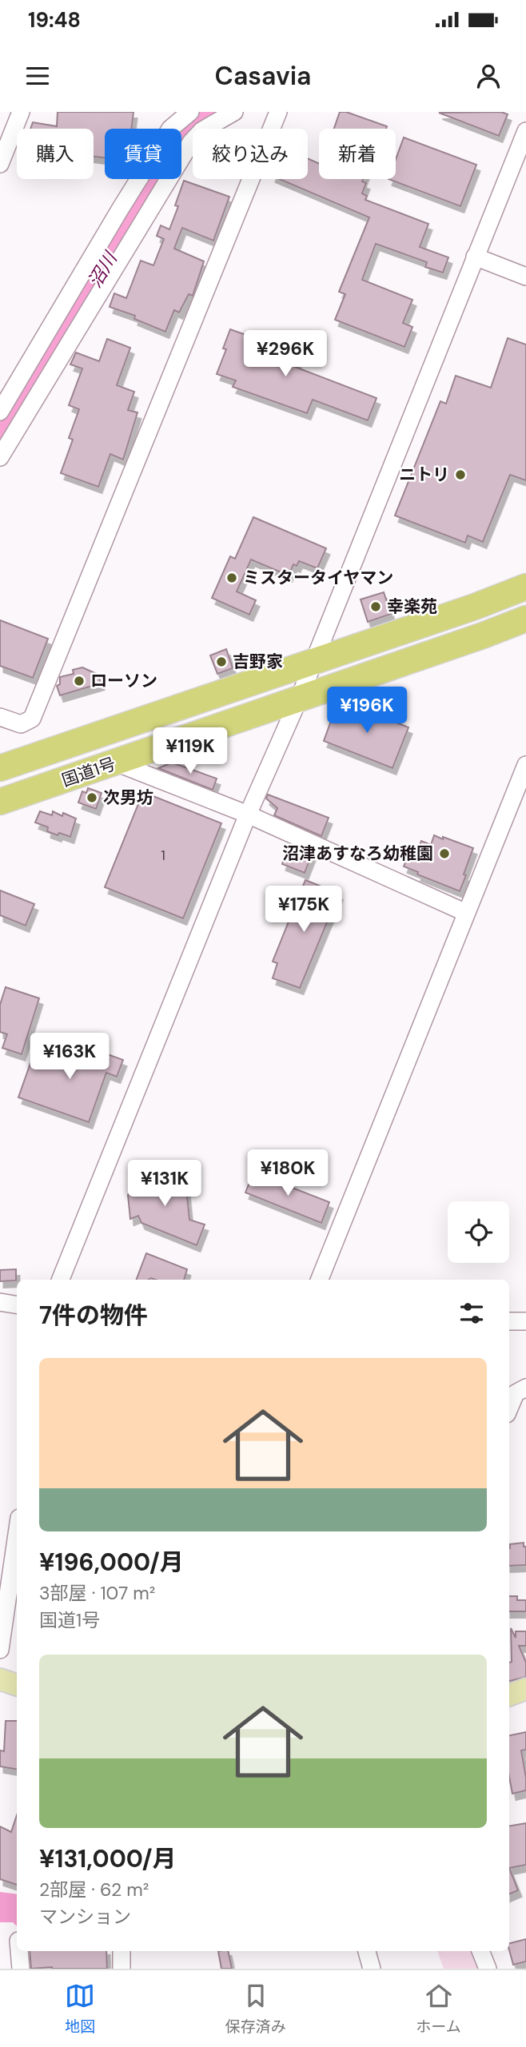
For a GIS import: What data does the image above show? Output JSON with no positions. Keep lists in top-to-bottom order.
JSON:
{
  "streets": {
    "highway": ["国道1号"]
  },
  "water": ["沼川"],
  "places": [
    "ニトリ",
    "ミスタータイヤマン",
    "幸楽苑",
    "吉野家",
    "ローソン",
    "次男坊",
    "沼津あすなろ幼稚園"
  ],
  "house_numbers": ["1"],
  "page": {
    "status": "19:48",
    "header": "Casavia",
    "chip": [
      "購入",
      "賃貸",
      "絞り込み",
      "新着"
    ],
    "price": [
      "¥296K",
      "¥196K",
      "¥119K",
      "¥175K",
      "¥163K",
      "¥180K",
      "¥131K"
    ],
    "heading": "7件の物件",
    "list": [
      {
        "name": "¥196,000/月",
        "note": "3部屋 · 107 m² · 国道1号"
      },
      {
        "name": "¥131,000/月",
        "note": "2部屋 · 62 m² · マンション"
      }
    ],
    "tabs": ["地図", "保存済み", "ホーム"]
  }
}
